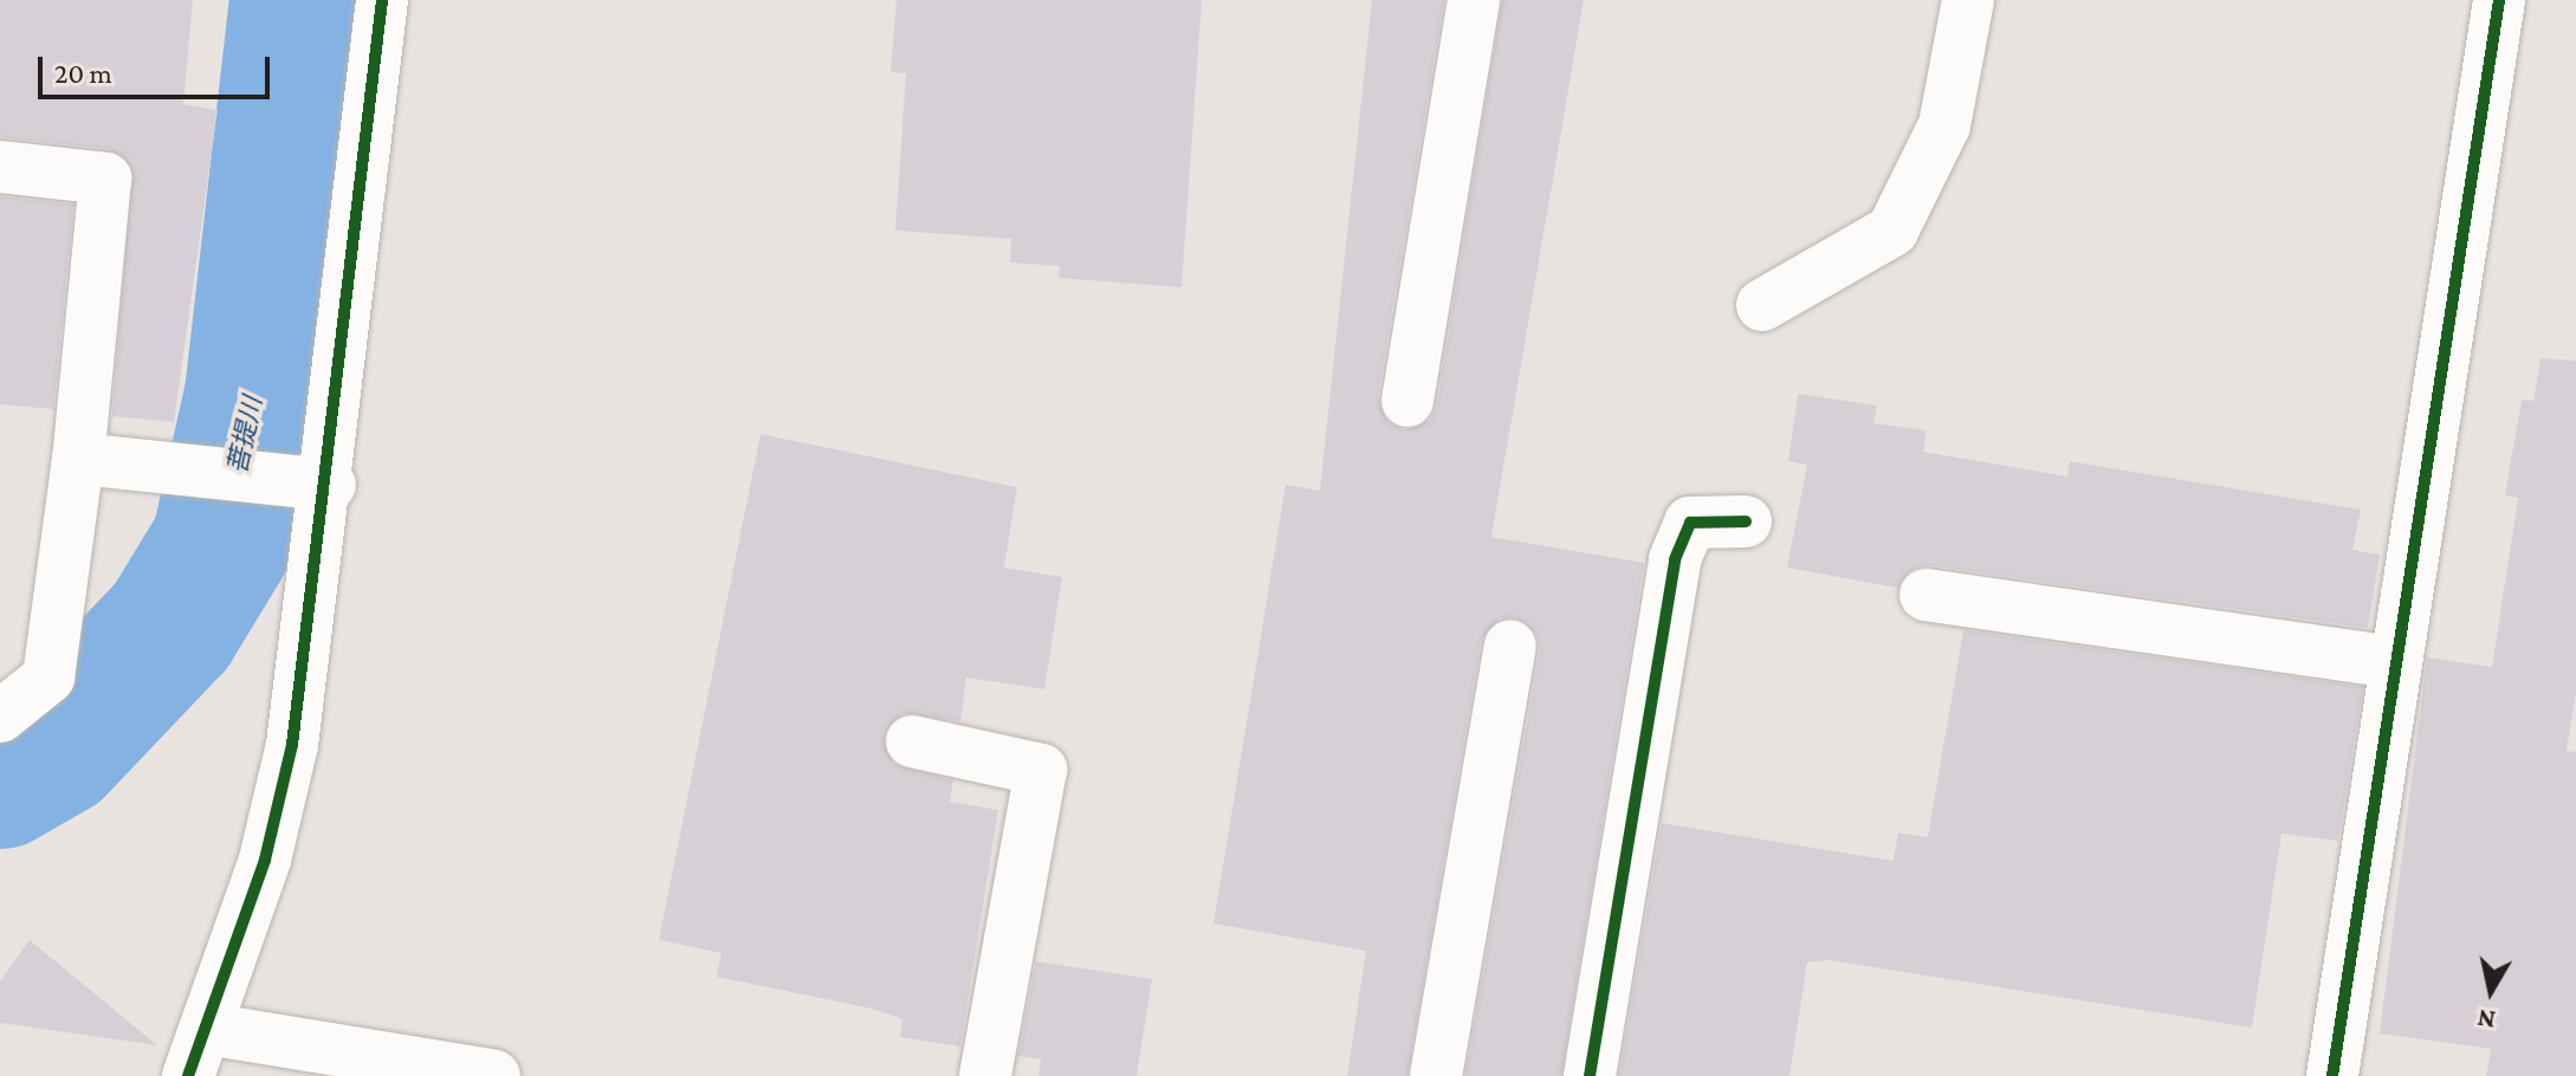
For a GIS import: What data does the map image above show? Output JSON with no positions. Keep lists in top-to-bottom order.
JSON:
{
  "water": ["菩提川"],
  "scale_bar": "20 m",
  "north": "bottom"
}
